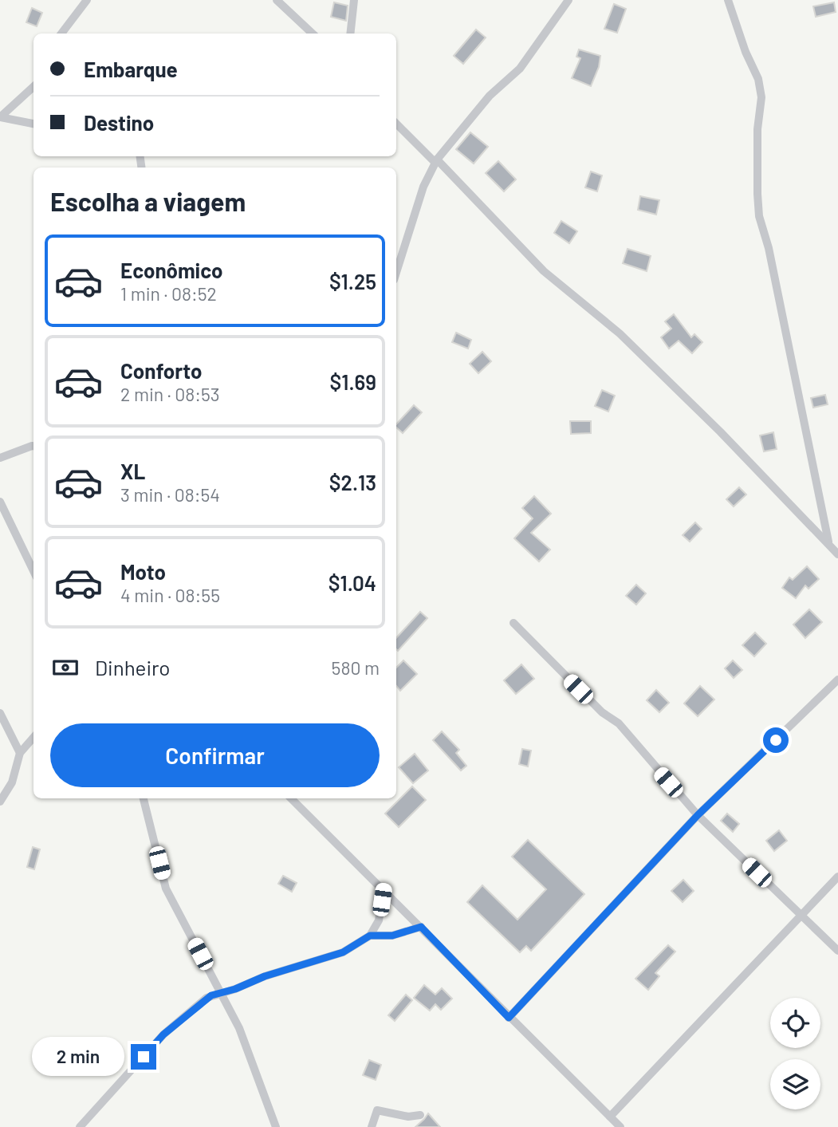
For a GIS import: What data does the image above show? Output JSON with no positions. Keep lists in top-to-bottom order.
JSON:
{
  "page": {
    "banner": ["Embarque", "Destino"],
    "heading": "Escolha a viagem",
    "list": [
      {
        "name": "Econômico",
        "note": "1 min · 08:52",
        "value": "$1.25"
      },
      {
        "name": "Conforto",
        "note": "2 min · 08:53",
        "value": "$1.69"
      },
      {
        "name": "XL",
        "note": "3 min · 08:54",
        "value": "$2.13"
      },
      {
        "name": "Moto",
        "note": "4 min · 08:55",
        "value": "$1.04"
      }
    ],
    "pay": ["Dinheiro", "580 m"],
    "buttons": "Confirmar",
    "bubble": "2 min"
  }
}
